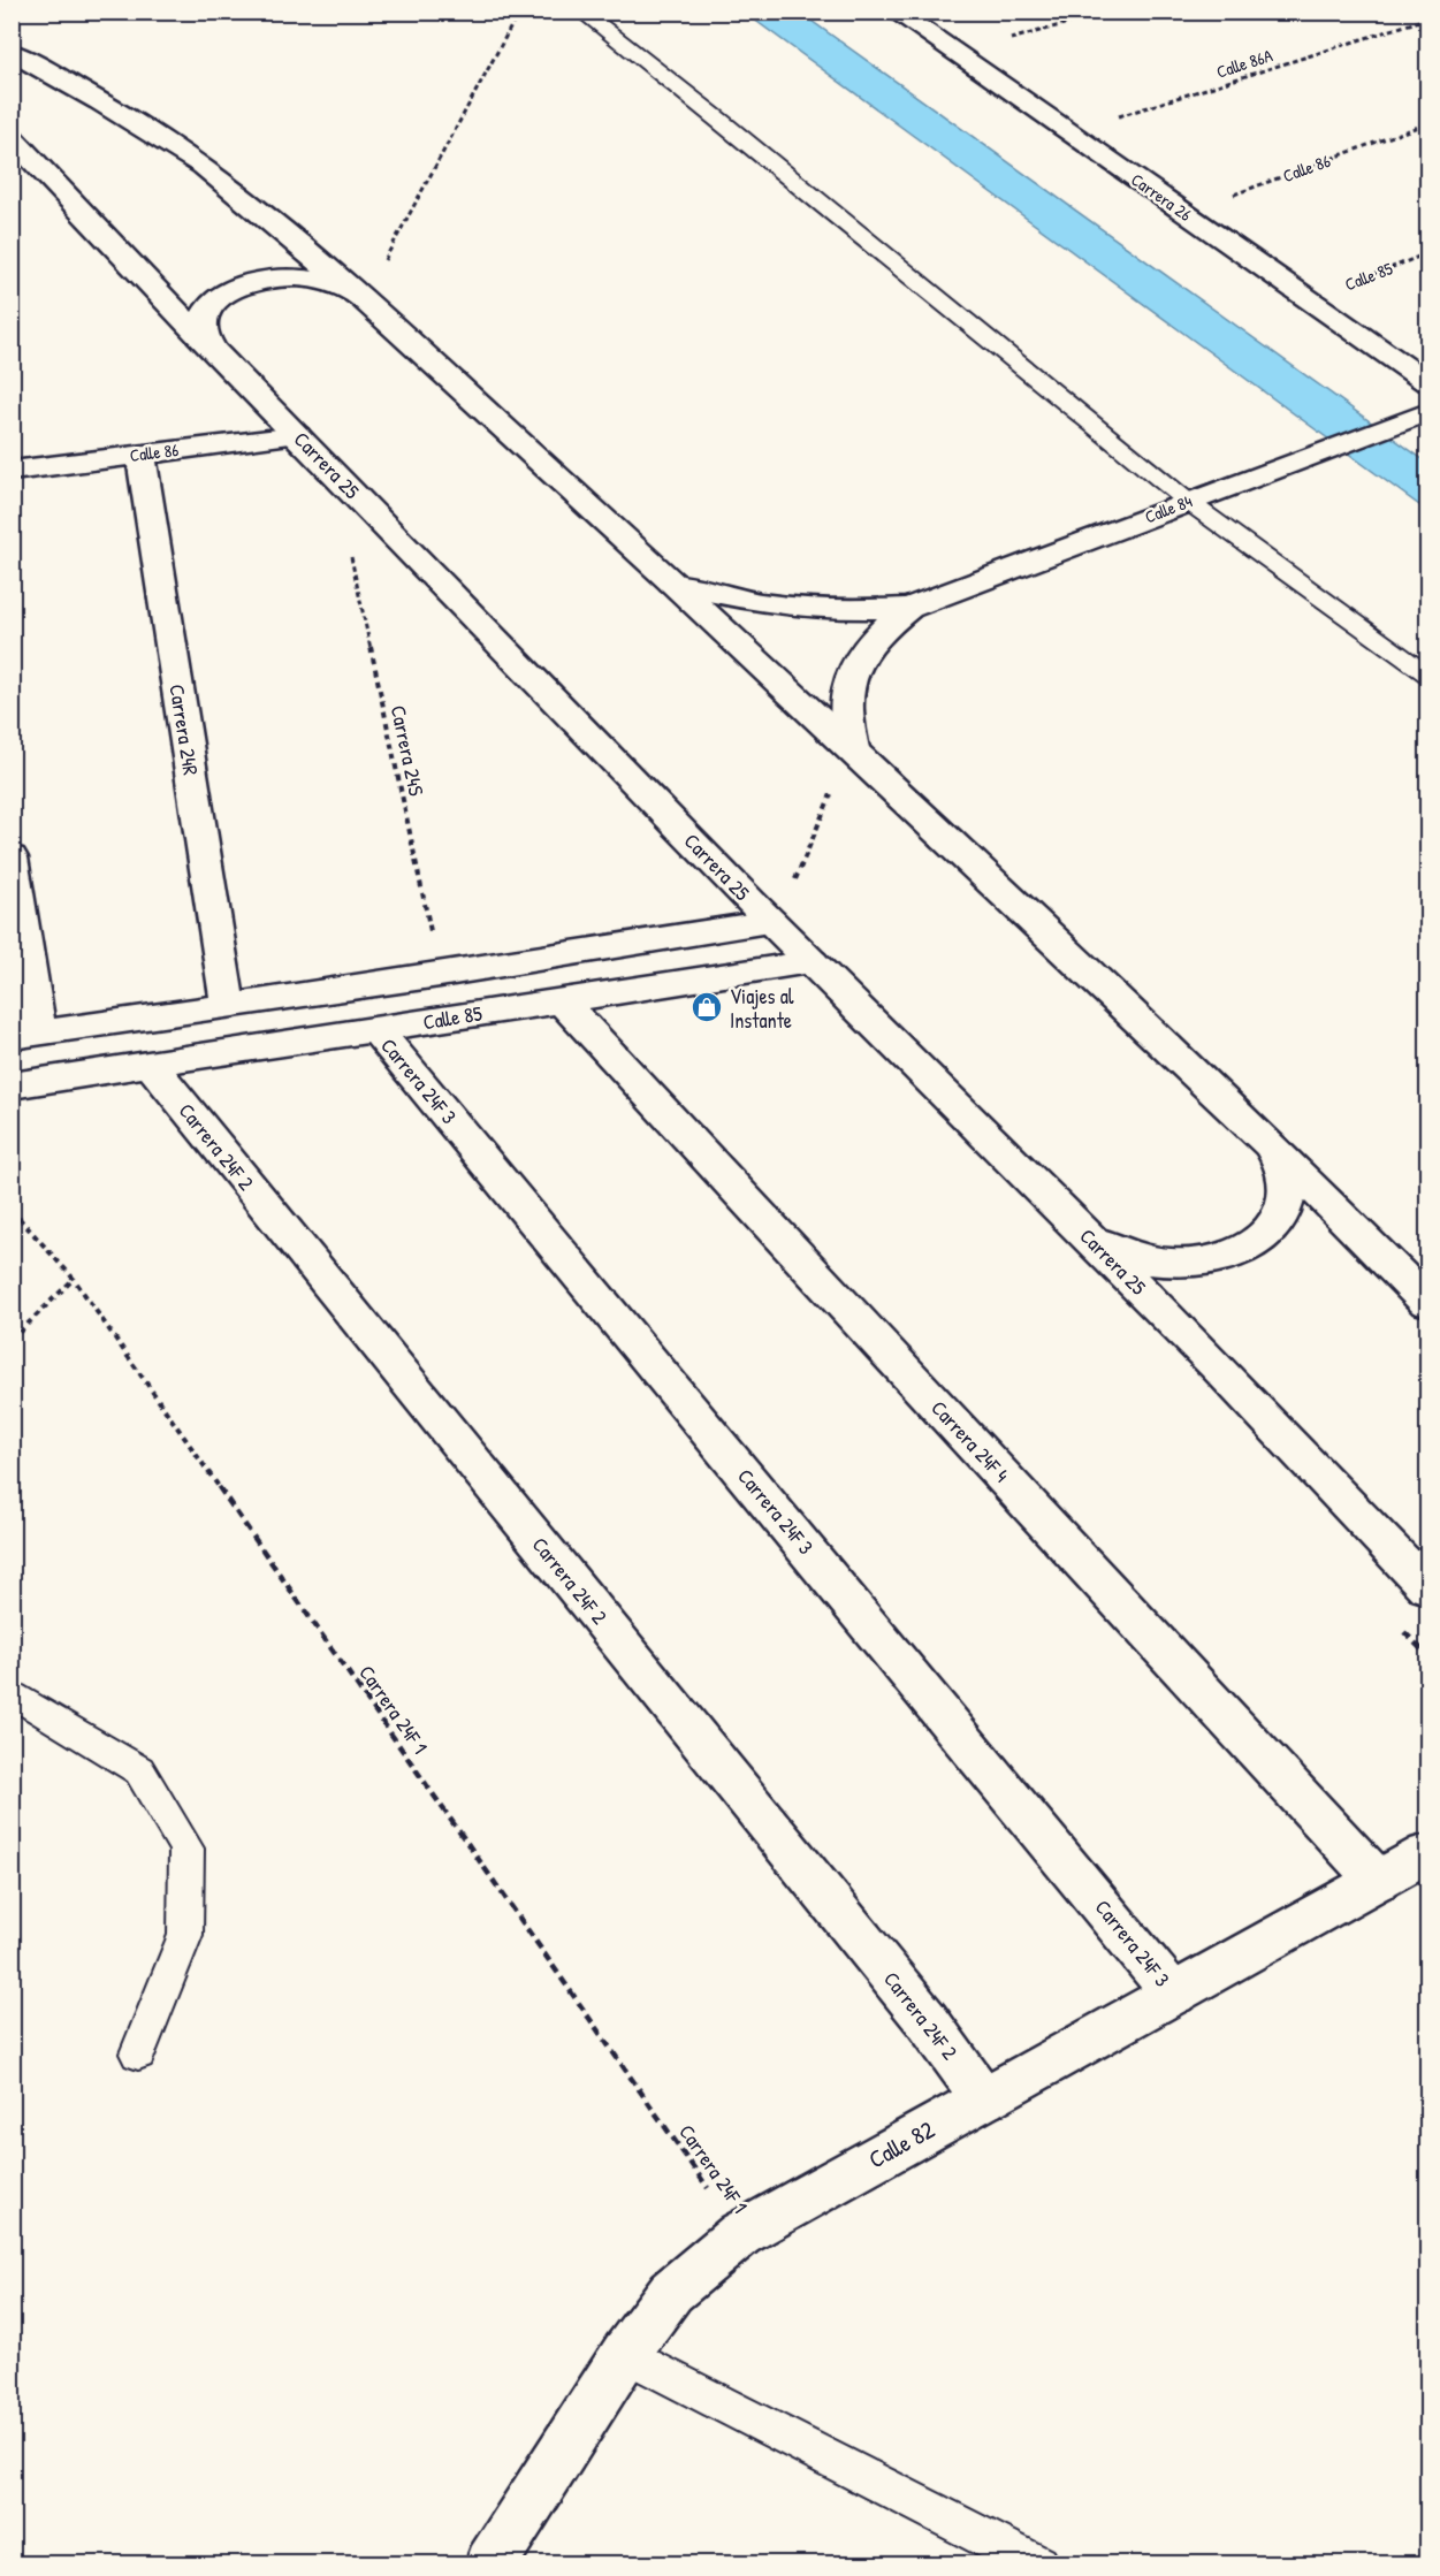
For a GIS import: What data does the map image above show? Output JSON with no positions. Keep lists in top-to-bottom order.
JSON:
{
  "streets": {
    "street": [
      "Calle 86",
      "Carrera 26",
      "Calle 85",
      "Carrera 25",
      "Calle 84",
      "Carrera 24R",
      "Carrera 24F 3",
      "Carrera 24F 2",
      "Carrera 24F 4",
      "Calle 82"
    ],
    "path": ["Calle 86A", "Carrera 24S", "Carrera 24F 1"]
  },
  "crossings": [
    ["Calle 86A", "Carrera 26"],
    ["Calle 86", "Carrera 26"],
    ["Calle 86", "Carrera 25"],
    ["Calle 86", "Carrera 24R"],
    ["Carrera 26", "Calle 85"],
    ["Calle 85", "Carrera 25"],
    ["Calle 85", "Carrera 24F 3"],
    ["Calle 85", "Carrera 24F 2"],
    ["Calle 85", "Carrera 24F 4"],
    ["Carrera 24F 3", "Calle 82"],
    ["Carrera 24F 2", "Calle 82"],
    ["Carrera 24F 4", "Calle 82"],
    ["Carrera 24F 1", "Calle 82"]
  ],
  "places": {
    "shop": ["Viajes al Instante"]
  }
}
